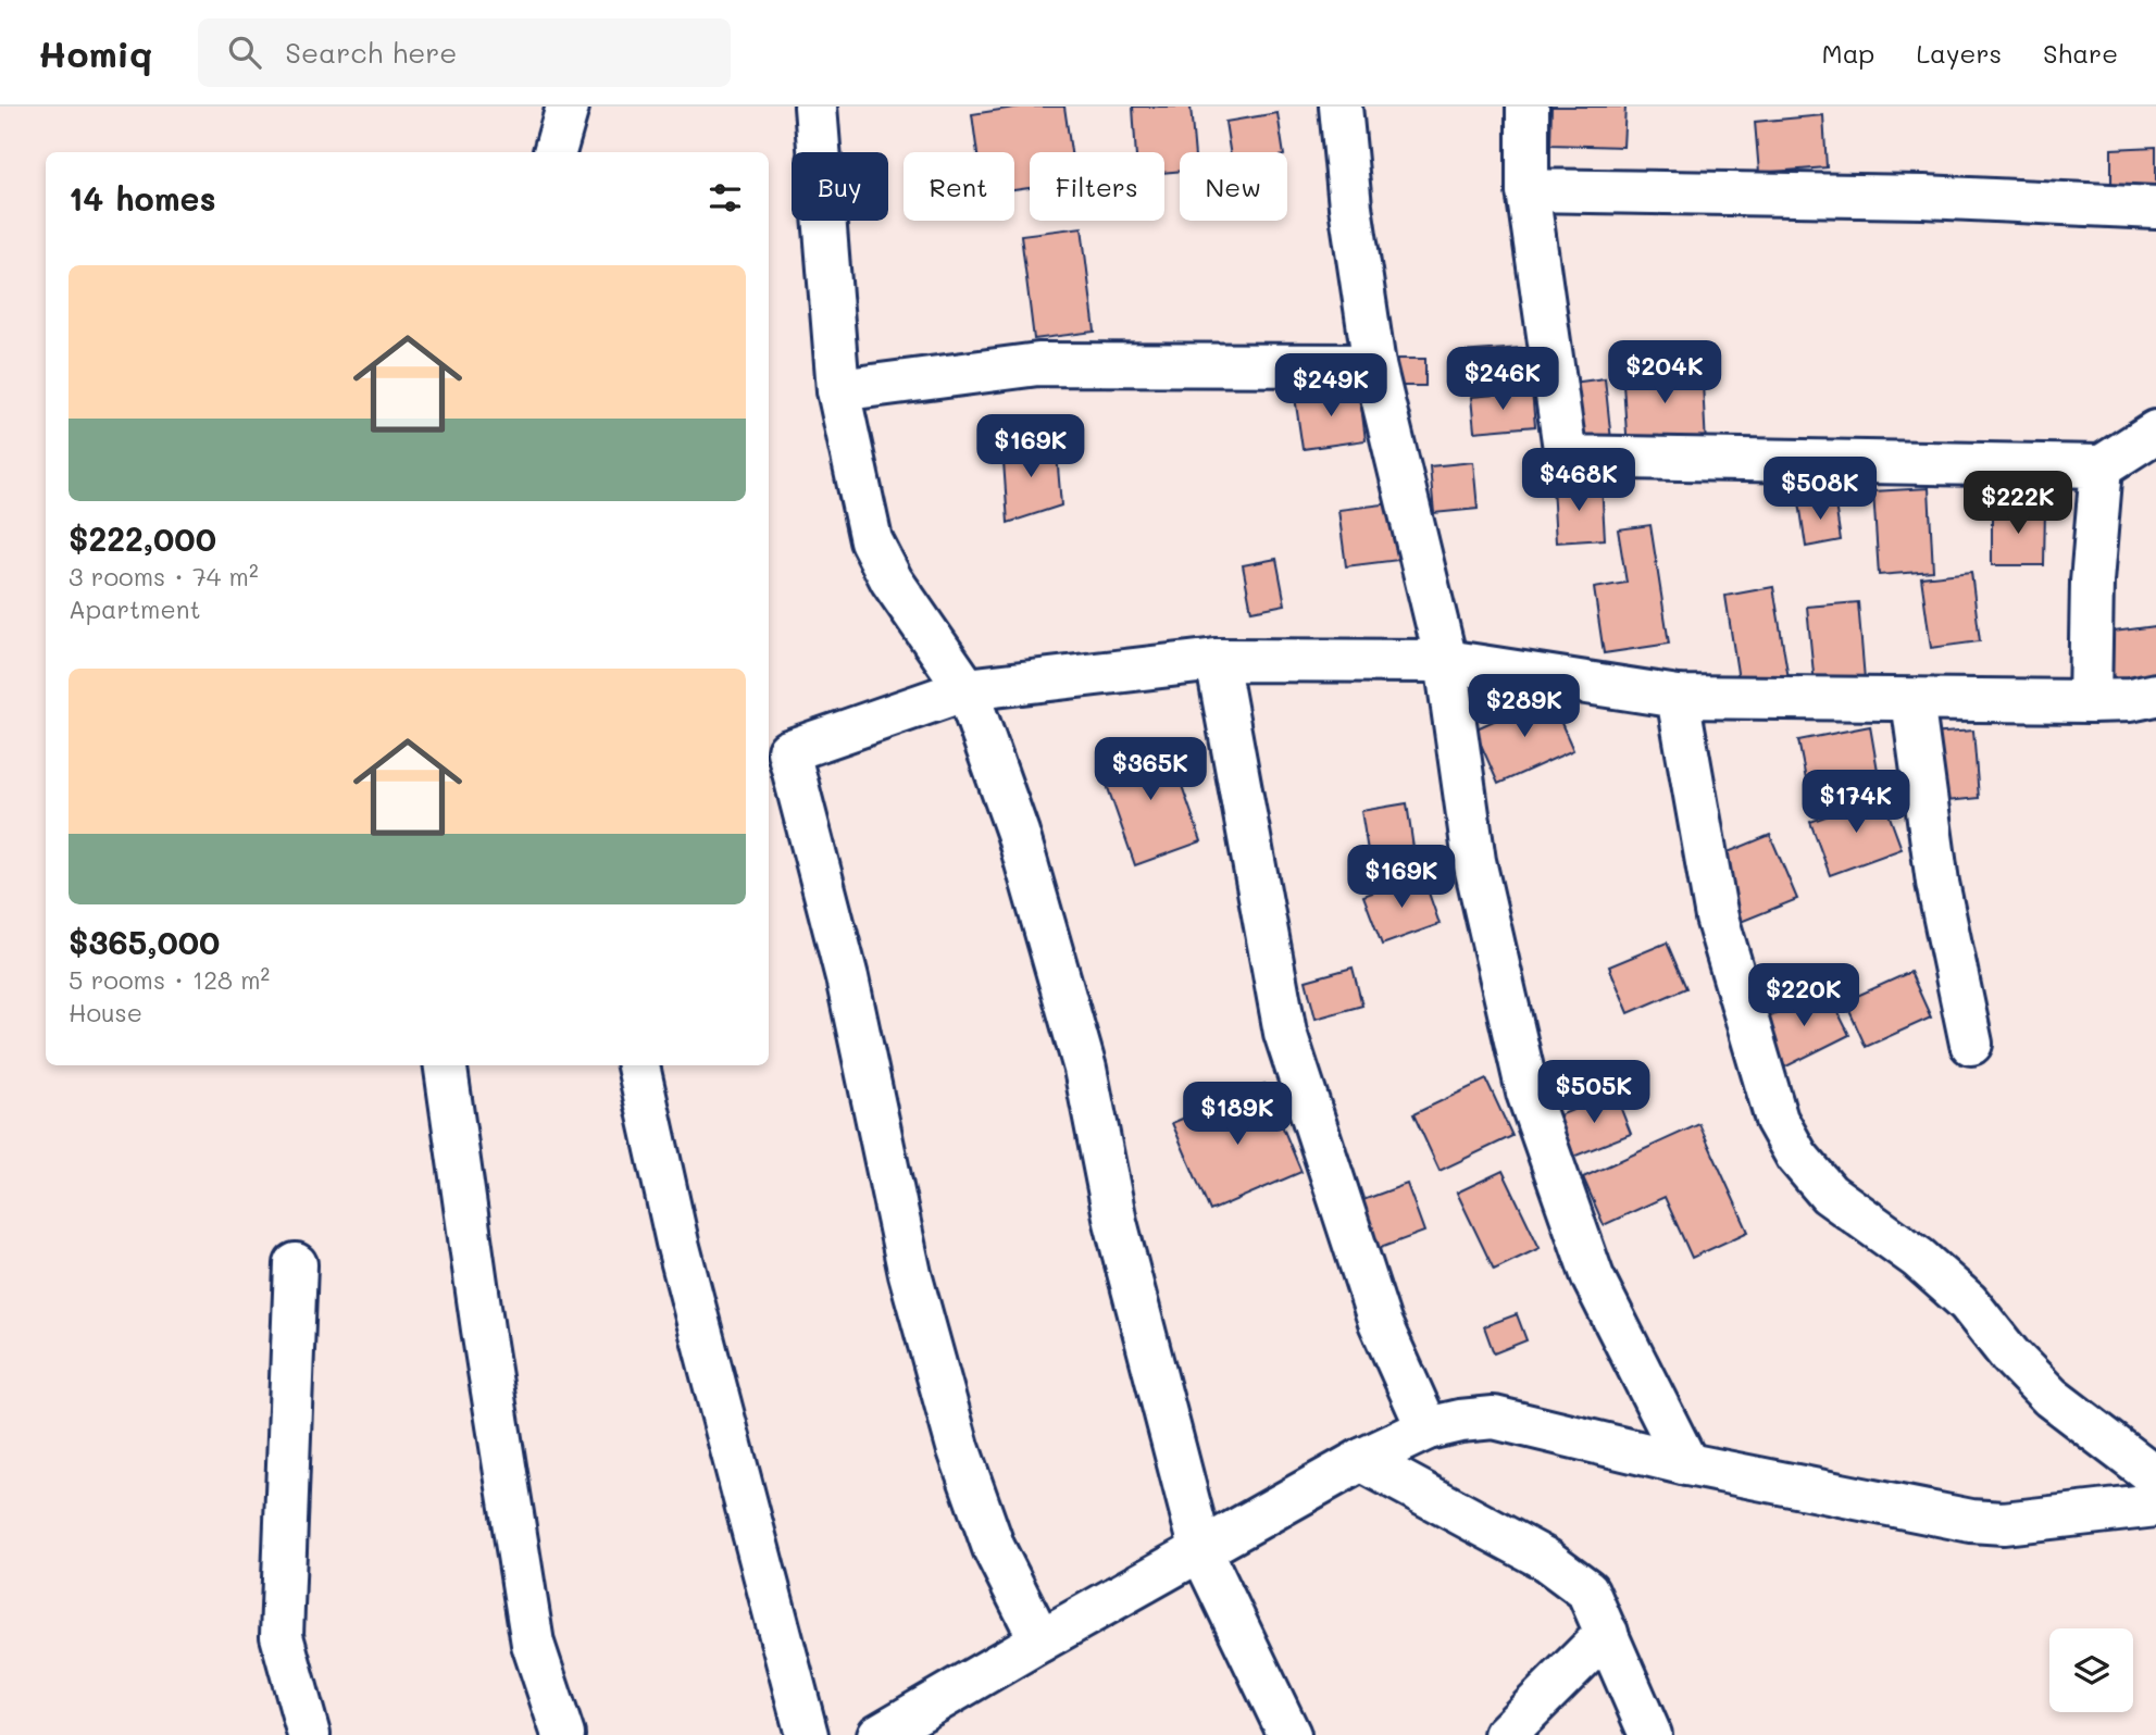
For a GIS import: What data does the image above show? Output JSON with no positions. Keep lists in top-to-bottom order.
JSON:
{
  "page": {
    "header": "Homiq",
    "search": "Search here",
    "nav": ["Map", "Layers", "Share"],
    "chip": [
      "Buy",
      "Rent",
      "Filters",
      "New"
    ],
    "heading": "14 homes",
    "list": [
      {
        "name": "$222,000",
        "note": "3 rooms · 74 m² · Apartment"
      },
      {
        "name": "$365,000",
        "note": "5 rooms · 128 m² · House"
      }
    ],
    "price": [
      "$204K",
      "$246K",
      "$249K",
      "$169K",
      "$468K",
      "$508K",
      "$222K",
      "$289K",
      "$365K",
      "$174K",
      "$169K",
      "$220K",
      "$505K",
      "$189K"
    ]
  }
}
